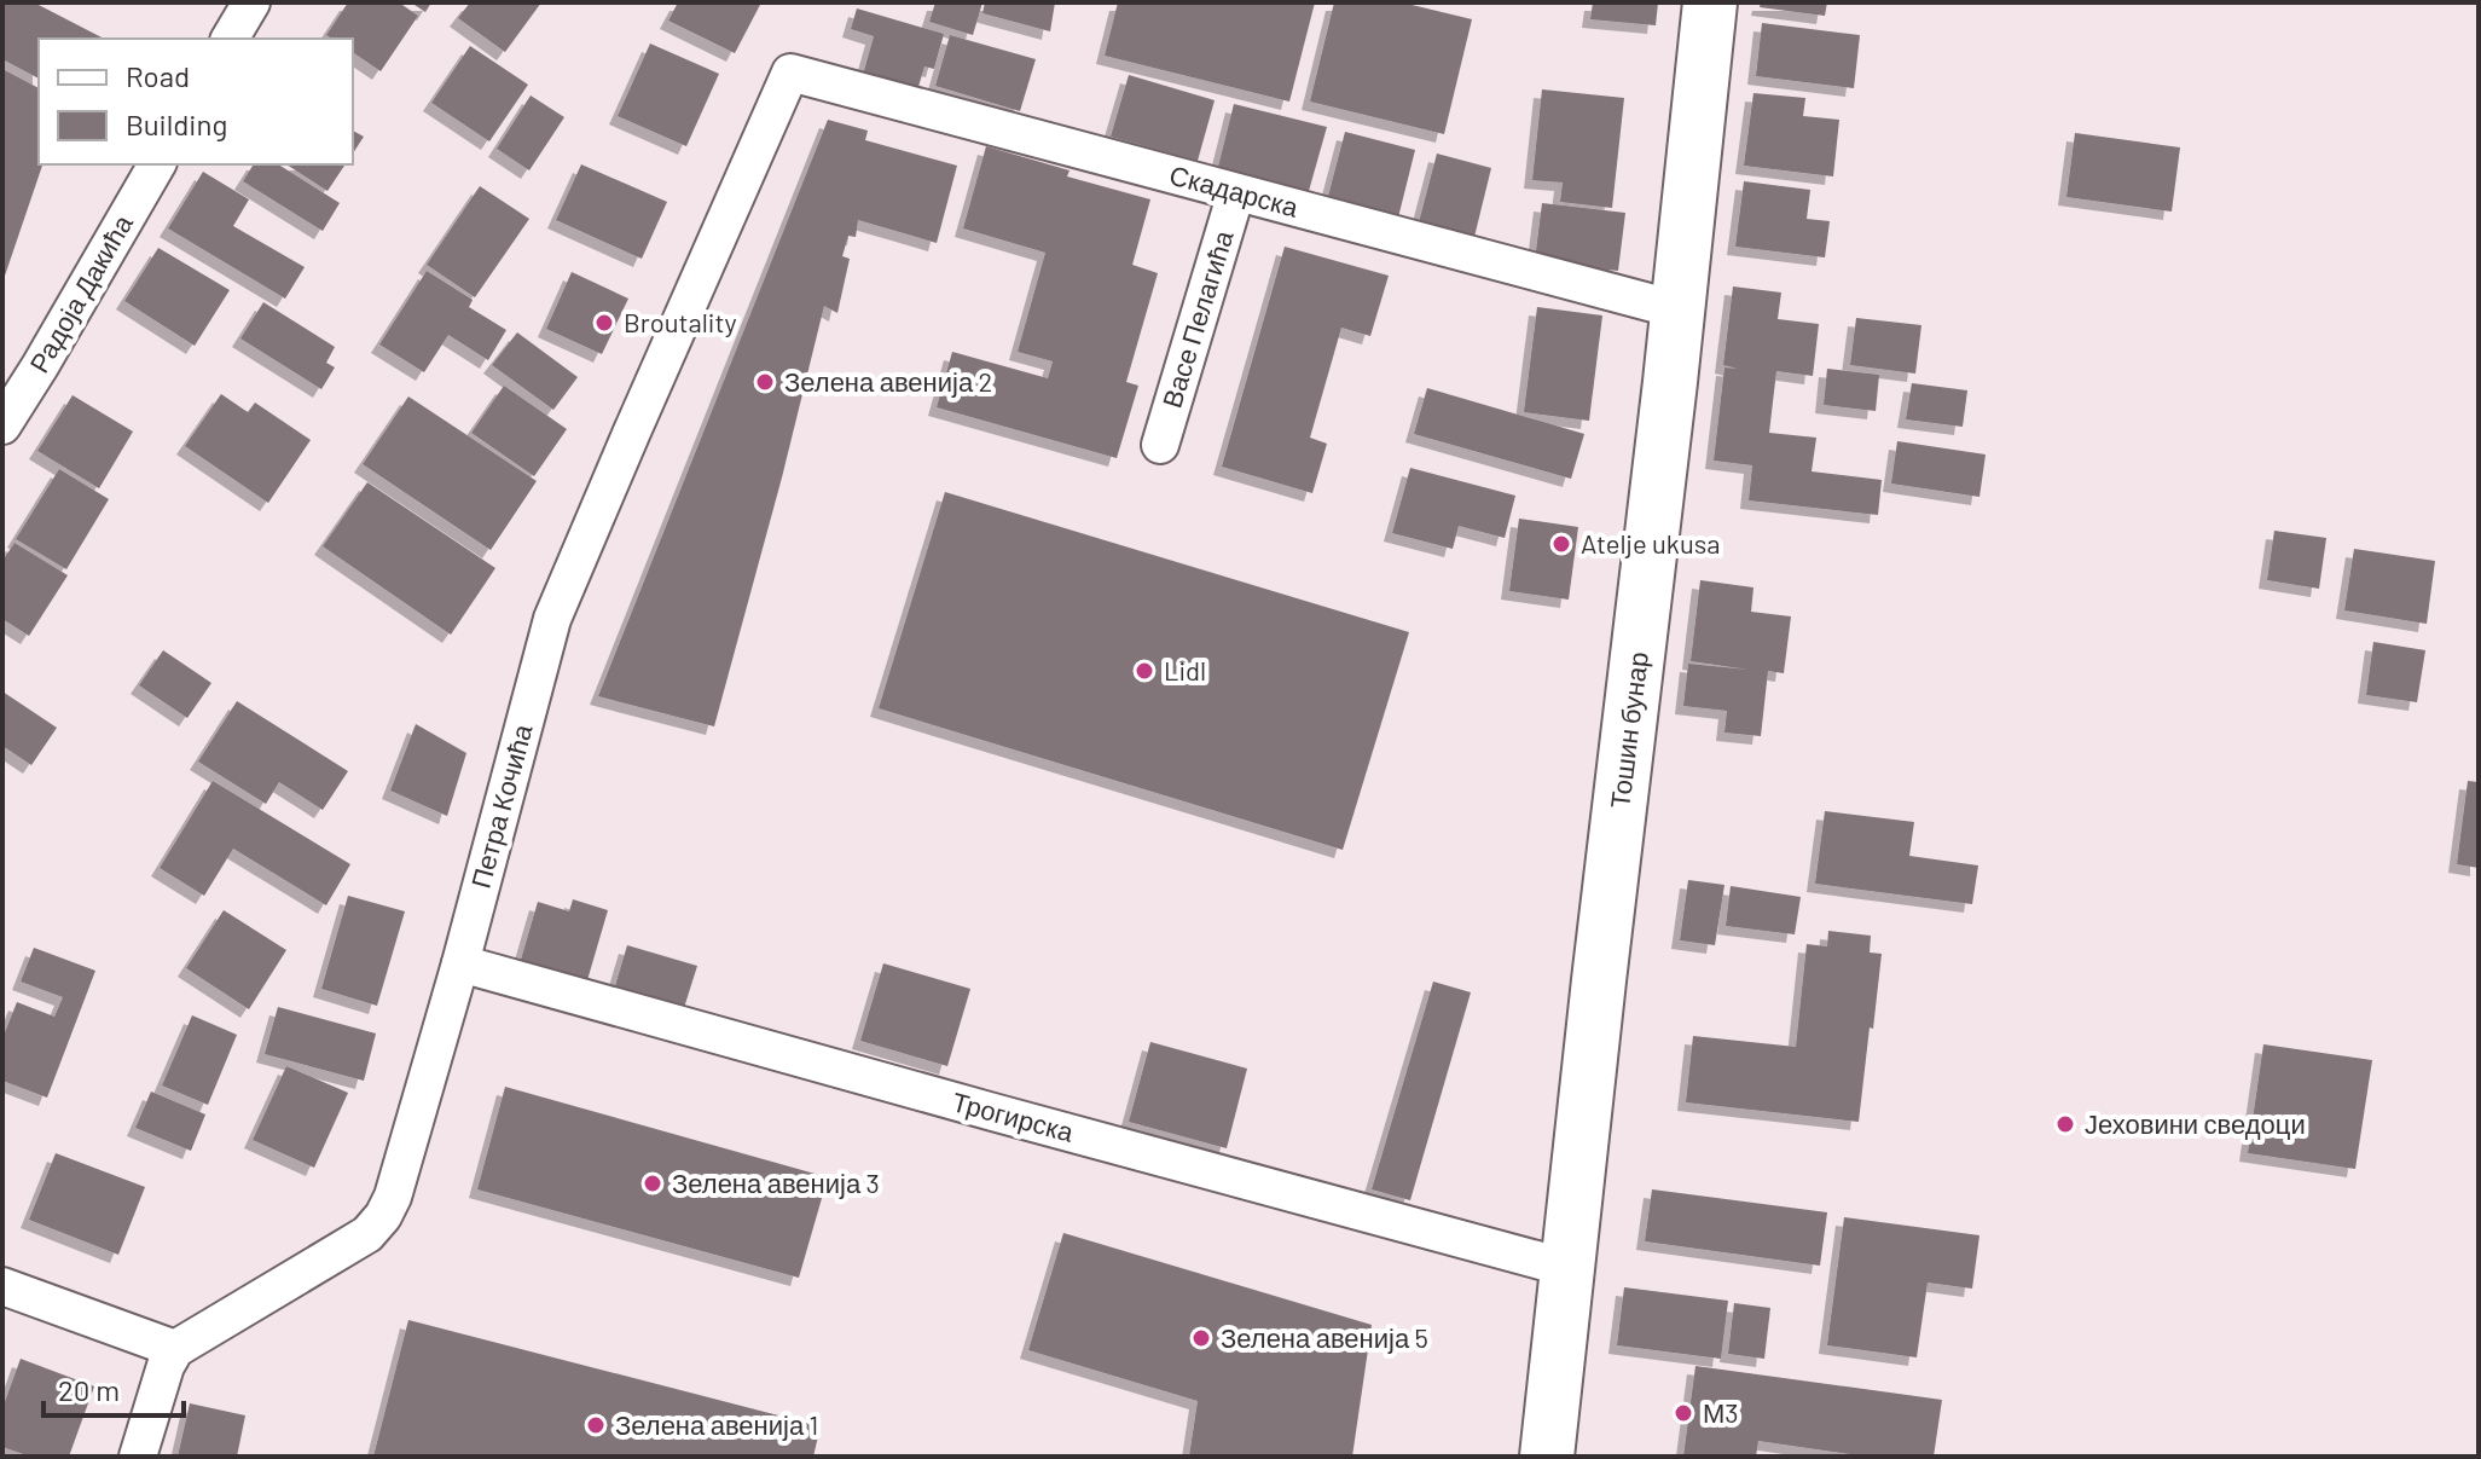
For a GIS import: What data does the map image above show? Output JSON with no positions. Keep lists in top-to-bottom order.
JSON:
{
  "streets": {
    "main road": ["Тошин бунар"],
    "street": [
      "Скадарска",
      "Радоја Дакића",
      "Васе Пелагића",
      "Петра Кочића",
      "Трогирска"
    ]
  },
  "crossings": [
    ["Скадарска", "Васе Пелагића"],
    ["Скадарска", "Тошин бунар"],
    ["Скадарска", "Петра Кочића"],
    ["Тошин бунар", "Трогирска"],
    ["Петра Кочића", "Трогирска"]
  ],
  "places": [
    "Broutality",
    "Зелена авенија 2",
    "Atelje ukusa",
    "Lidl",
    "Јеховини сведоци",
    "Зелена авенија 3",
    "Зелена авенија 5",
    "М3",
    "Зелена авенија 1"
  ],
  "legend": ["Road", "Building"],
  "scale_bar": "20 m"
}
